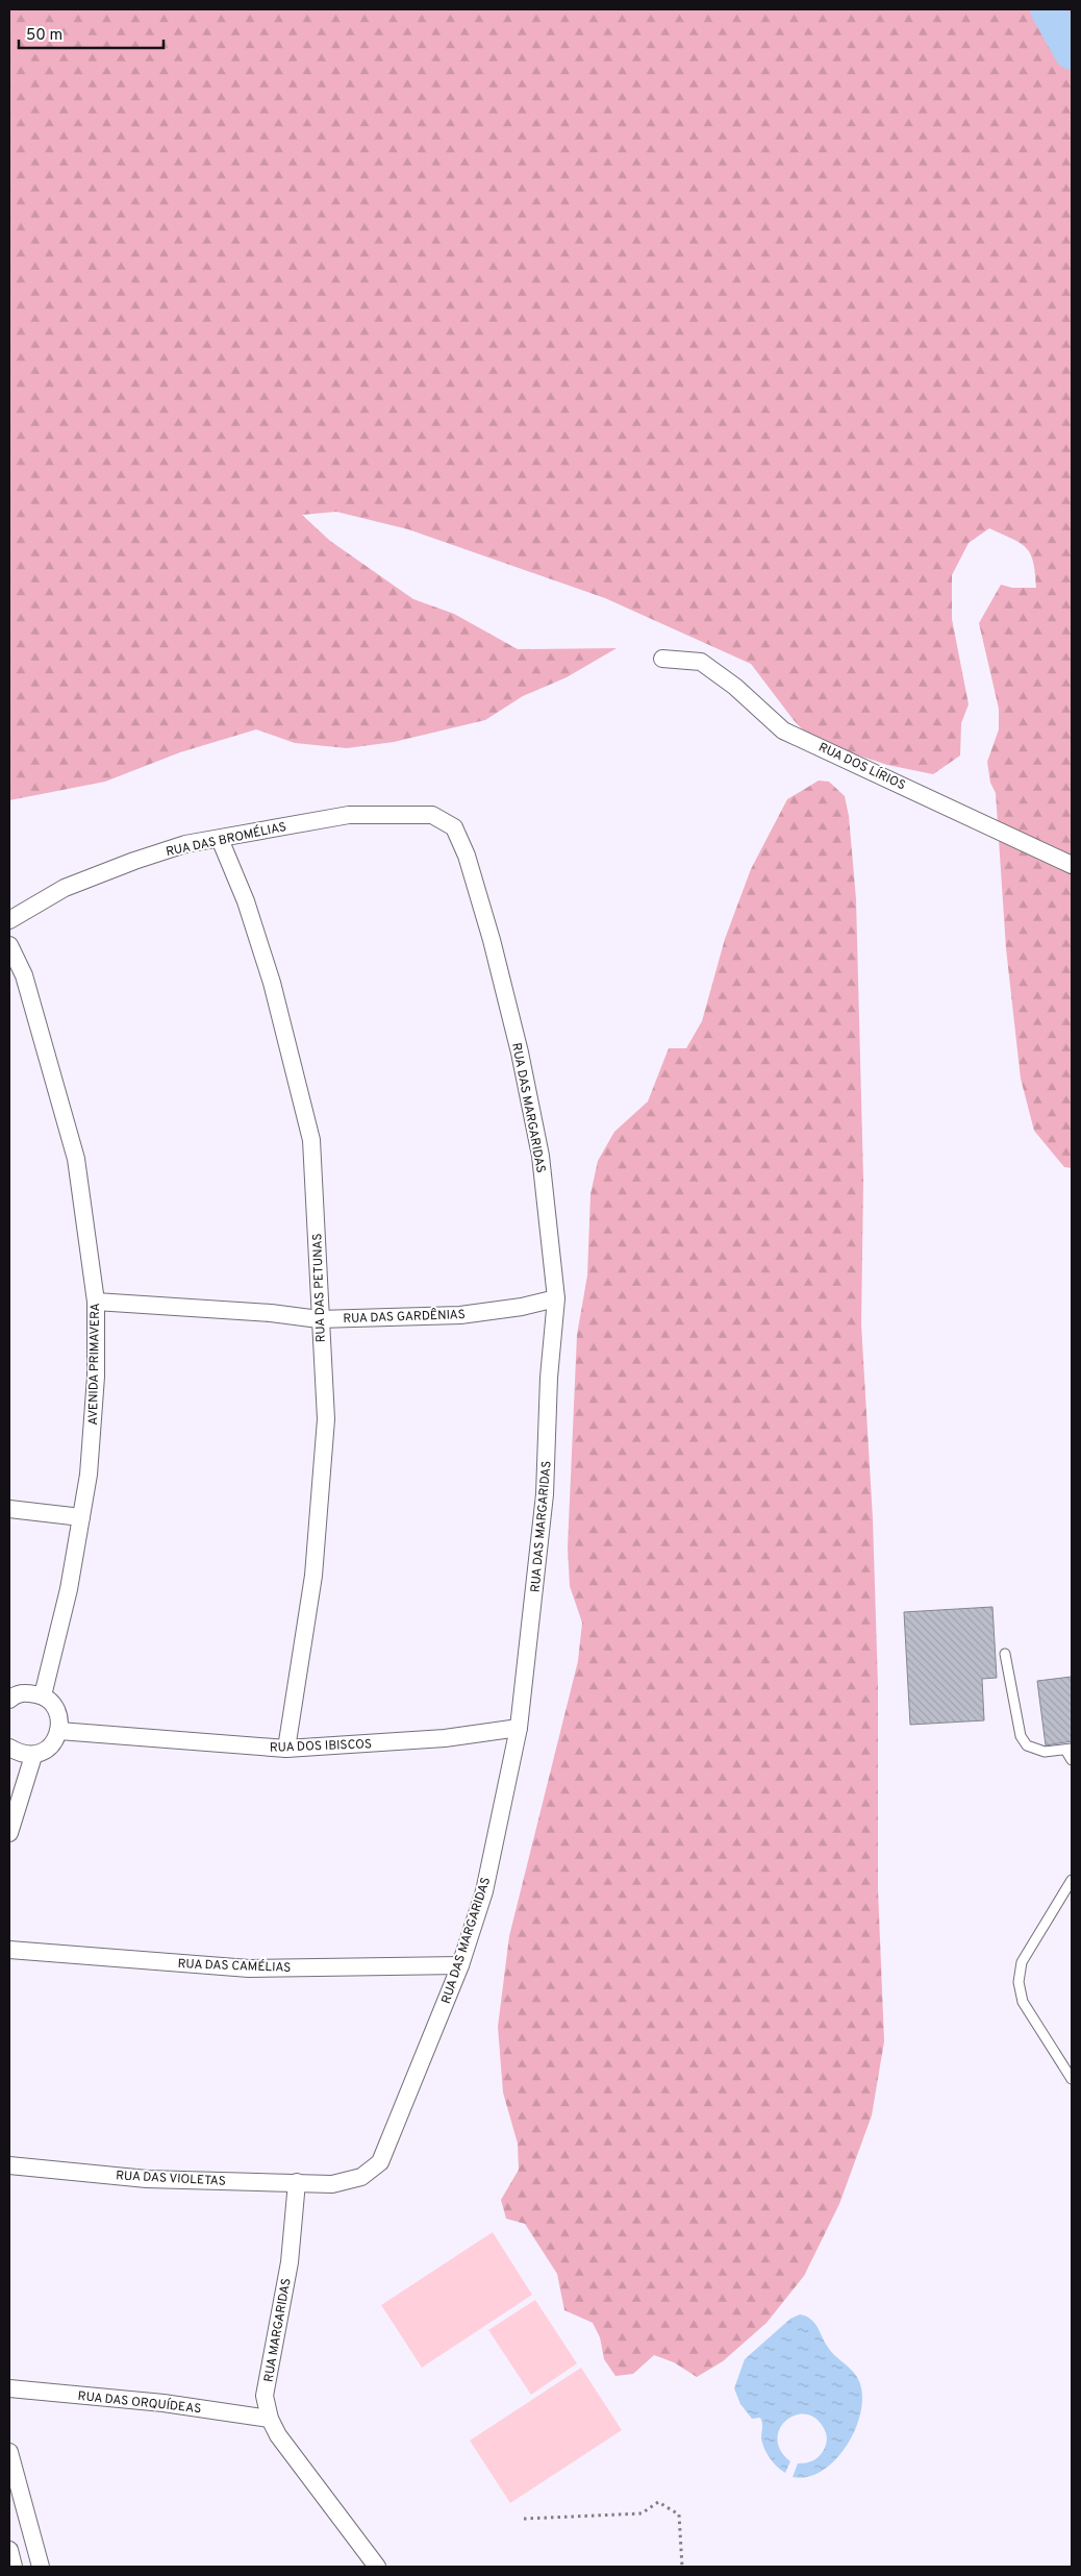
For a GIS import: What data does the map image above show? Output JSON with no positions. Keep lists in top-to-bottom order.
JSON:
{
  "streets": {
    "street": [
      "RUA DOS LÍRIOS",
      "RUA DAS BROMÉLIAS",
      "RUA DAS MARGARIDAS",
      "RUA DAS PETUNAS",
      "RUA DAS GARDÊNIAS",
      "AVENIDA PRIMAVERA",
      "RUA DOS IBISCOS",
      "RUA DAS CAMÉLIAS",
      "RUA DAS VIOLETAS",
      "RUA MARGARIDAS",
      "RUA DAS ORQUÍDEAS"
    ]
  },
  "crossings": [
    ["RUA DAS BROMÉLIAS", "RUA DAS MARGARIDAS"],
    ["RUA DAS BROMÉLIAS", "RUA DAS PETUNAS"],
    ["RUA DAS MARGARIDAS", "RUA DAS GARDÊNIAS"],
    ["RUA DAS MARGARIDAS", "RUA DOS IBISCOS"],
    ["RUA DAS MARGARIDAS", "RUA DAS CAMÉLIAS"],
    ["RUA DAS MARGARIDAS", "RUA DAS VIOLETAS"],
    ["RUA DAS PETUNAS", "RUA DAS GARDÊNIAS"],
    ["RUA DAS PETUNAS", "RUA DOS IBISCOS"],
    ["RUA DAS GARDÊNIAS", "AVENIDA PRIMAVERA"],
    ["RUA DAS VIOLETAS", "RUA MARGARIDAS"],
    ["RUA MARGARIDAS", "RUA DAS ORQUÍDEAS"]
  ],
  "scale_bar": "50 m"
}
